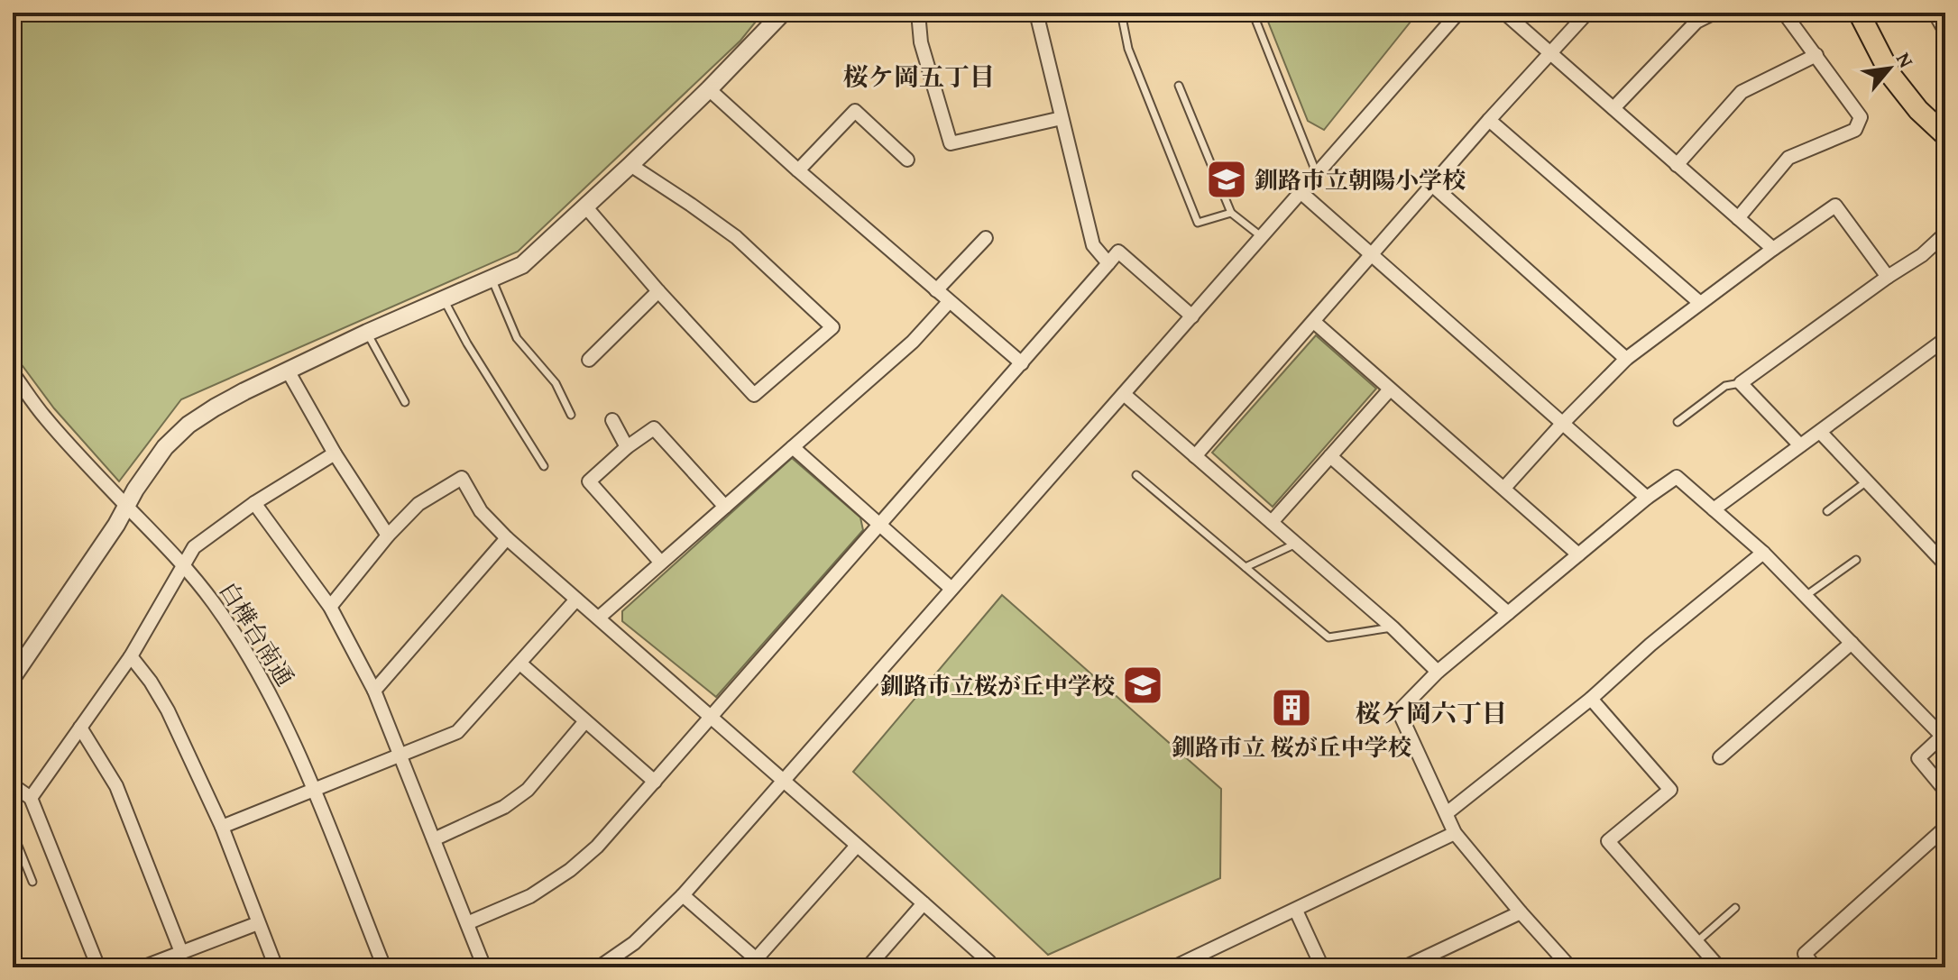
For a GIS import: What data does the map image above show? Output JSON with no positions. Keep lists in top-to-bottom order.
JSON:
{
  "streets": {
    "street": ["白樺台南通"]
  },
  "districts": ["桜ケ岡五丁目", "桜ケ岡六丁目"],
  "places": {
    "school or university": ["釧路市立朝陽小学校", "釧路市立桜が丘中学校"],
    "building": ["釧路市立 桜が丘中学校"]
  },
  "north": "top right"
}
